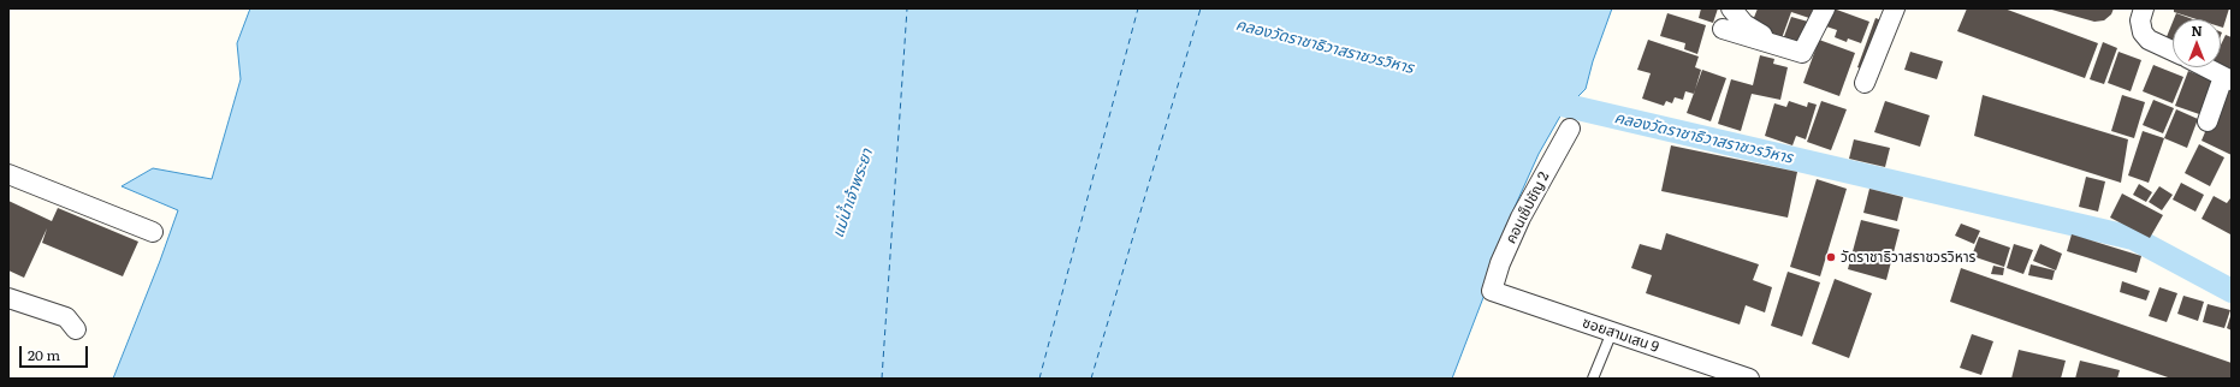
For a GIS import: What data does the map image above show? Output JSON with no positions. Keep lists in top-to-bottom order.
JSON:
{
  "streets": {
    "street": ["คอนเซ็ปชัญ 2", "ซอยสามเสน 9"]
  },
  "crossings": [
    ["คอนเซ็ปชัญ 2", "ซอยสามเสน 9"]
  ],
  "water": ["คลองวัดราชาธิวาสราชวรวิหาร", "แม่น้ำเจ้าพระยา"],
  "places": ["วัดราชาธิวาสราชวรวิหาร"],
  "scale_bar": "20 m",
  "north": "top"
}
